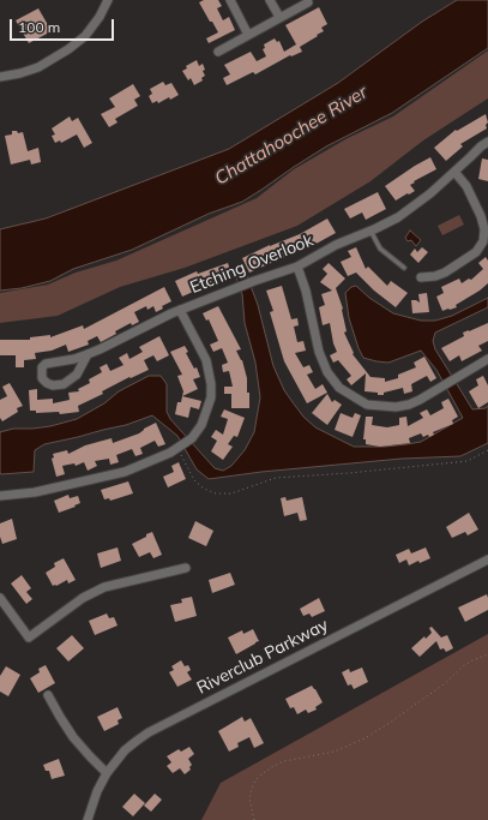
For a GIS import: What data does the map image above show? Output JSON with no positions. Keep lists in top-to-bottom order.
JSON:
{
  "streets": {
    "street": ["Etching Overlook", "Riverclub Parkway"]
  },
  "water": ["Chattahoochee River"],
  "scale_bar": "100 m"
}
